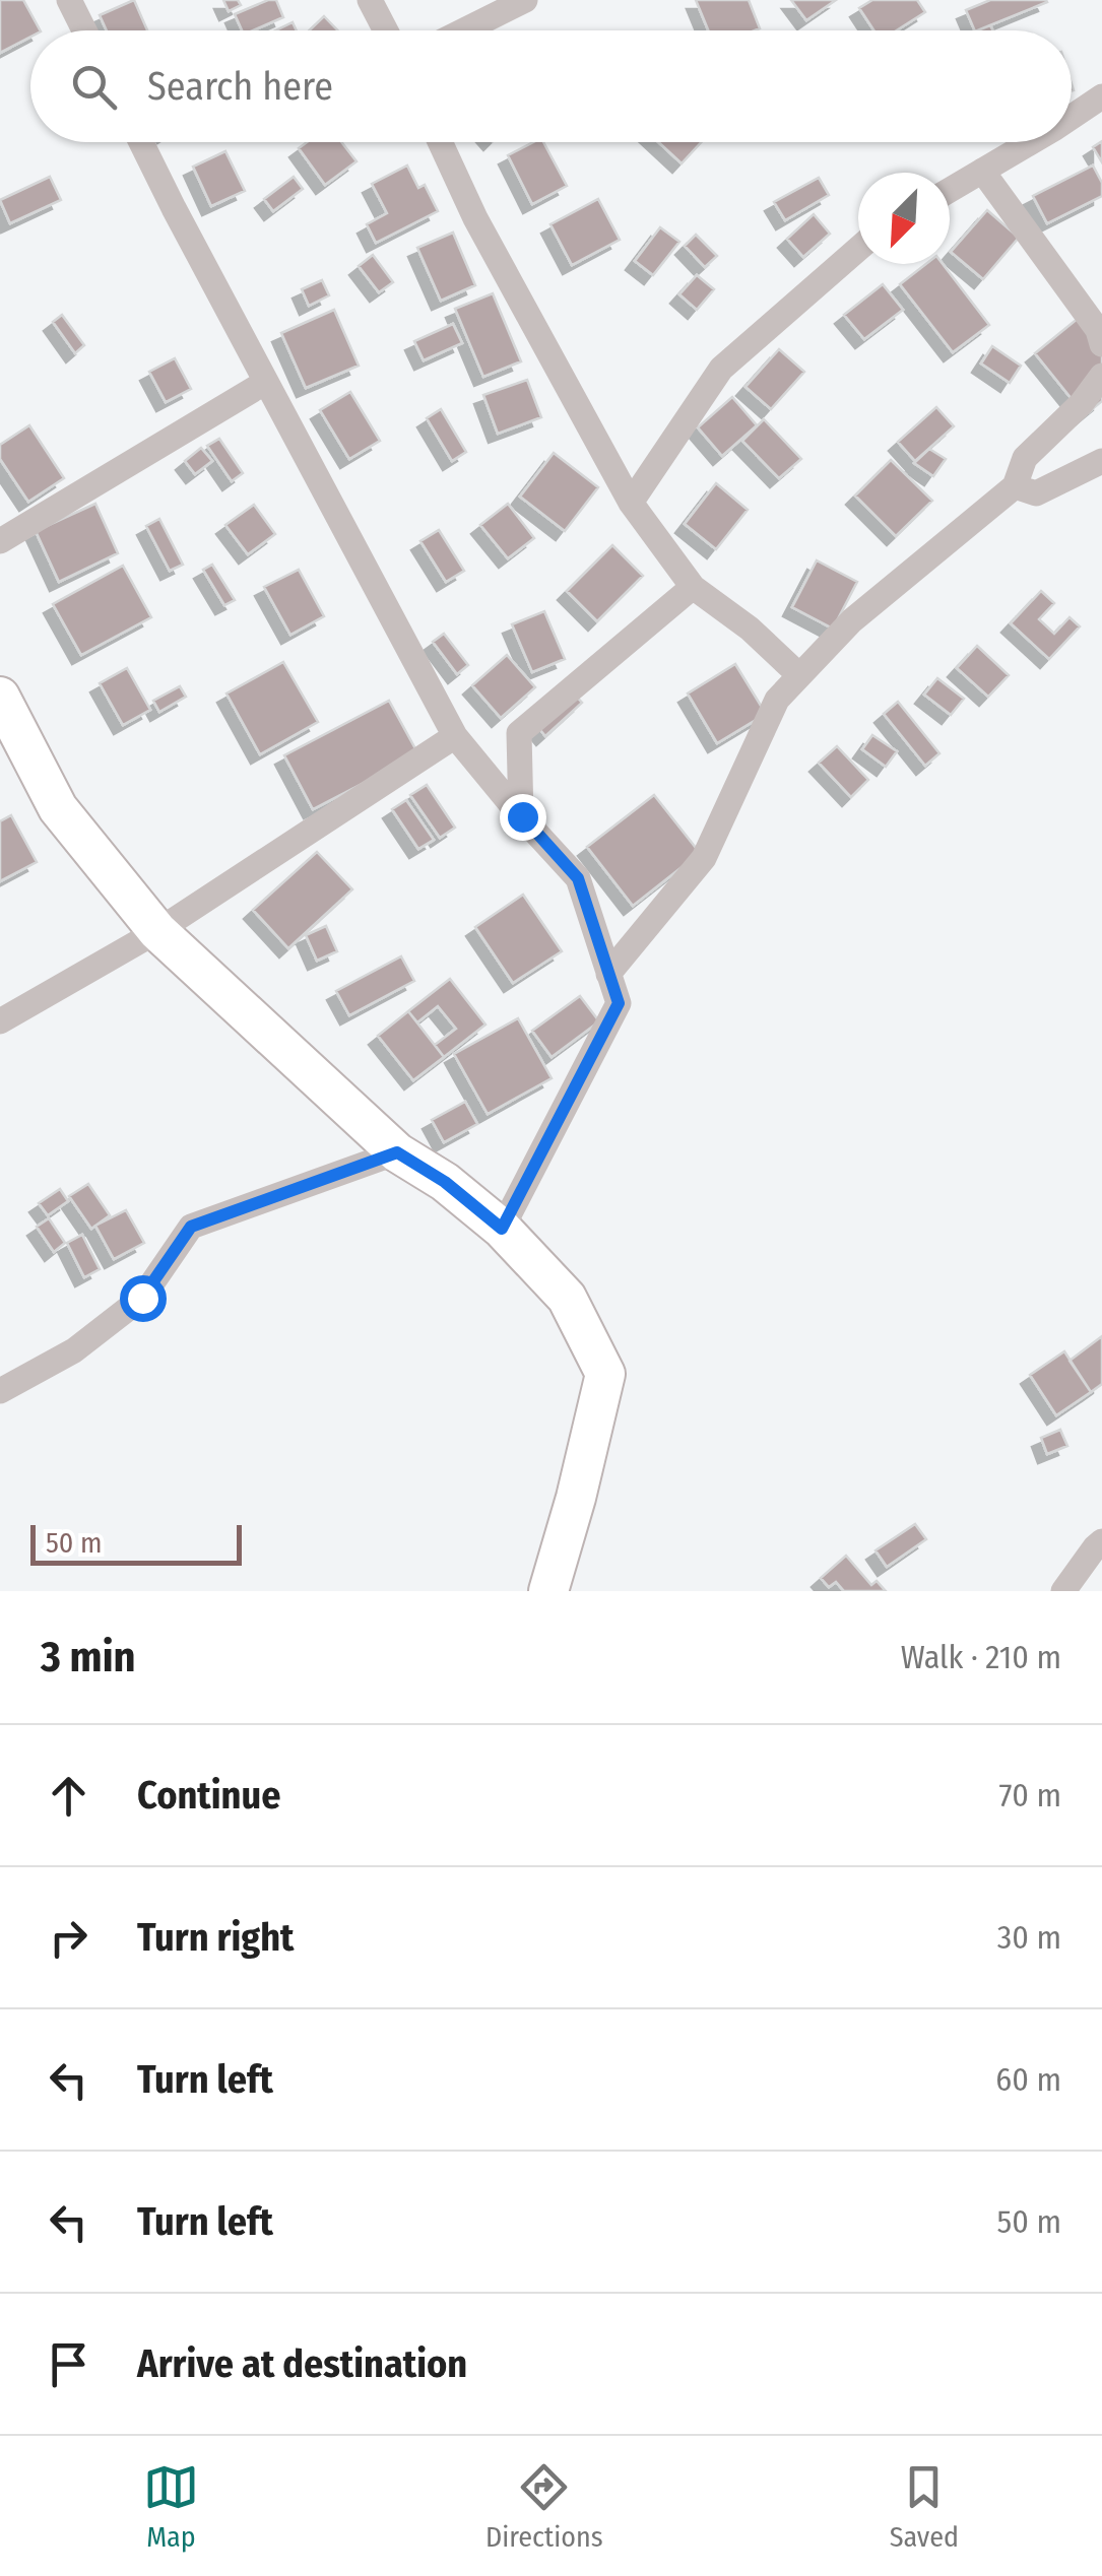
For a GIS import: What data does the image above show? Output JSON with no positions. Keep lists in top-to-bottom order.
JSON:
{
  "scale_bar": "50 m",
  "north": "bottom left",
  "page": {
    "search": "Search here",
    "scale": "50 m",
    "heading": ["3 min", "Walk · 210 m"],
    "list": [
      ["Continue", "70 m"],
      ["Turn right", "30 m"],
      ["Turn left", "60 m"],
      ["Turn left", "50 m"],
      "Arrive at destination"
    ],
    "nav": ["Map", "Directions", "Saved"]
  }
}
